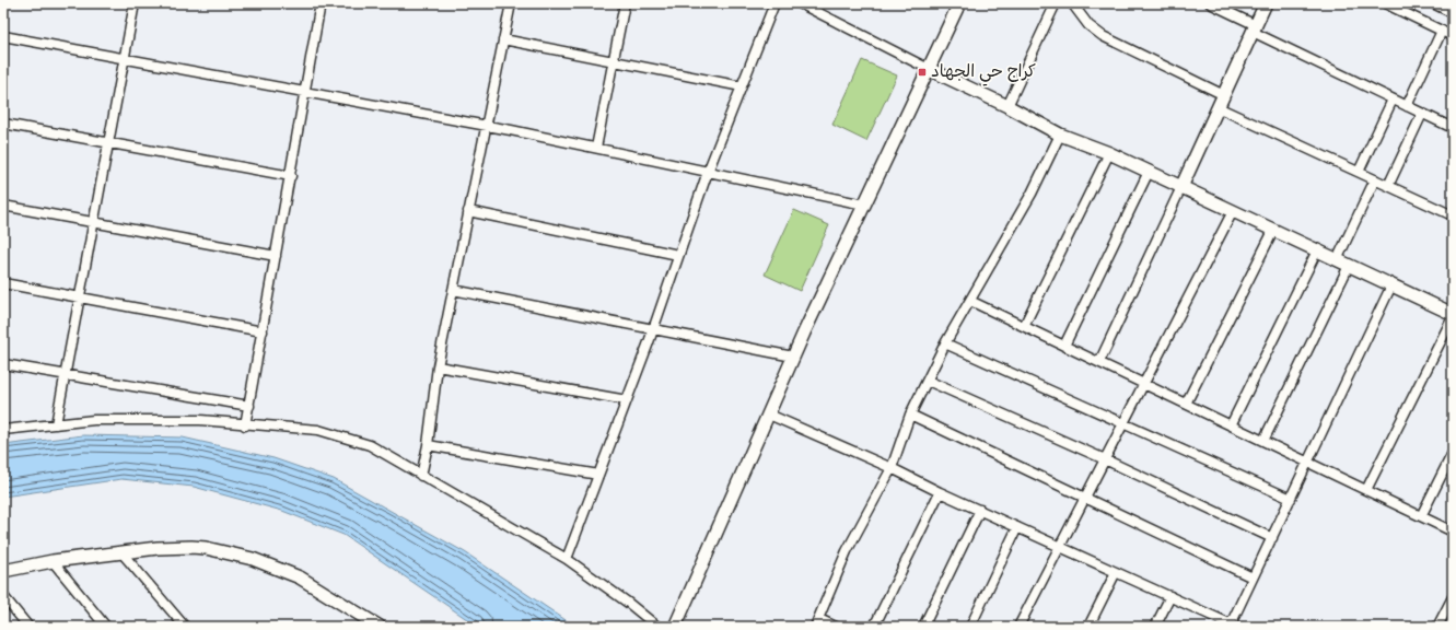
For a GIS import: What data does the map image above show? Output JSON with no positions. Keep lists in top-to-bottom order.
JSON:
{
  "places": {
    "transit": ["كراج حي الجهاد"]
  }
}
